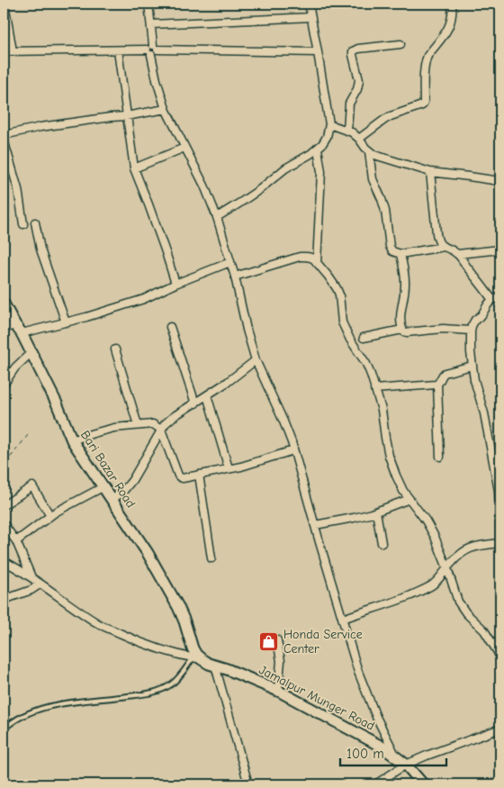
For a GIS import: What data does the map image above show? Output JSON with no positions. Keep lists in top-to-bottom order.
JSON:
{
  "streets": {
    "street": ["Bari Bazar Road", "Jamalpur Munger Road"]
  },
  "crossings": [
    ["Bari Bazar Road", "Jamalpur Munger Road"]
  ],
  "places": {
    "shop": ["Honda Service Center"]
  },
  "scale_bar": "100 m"
}
